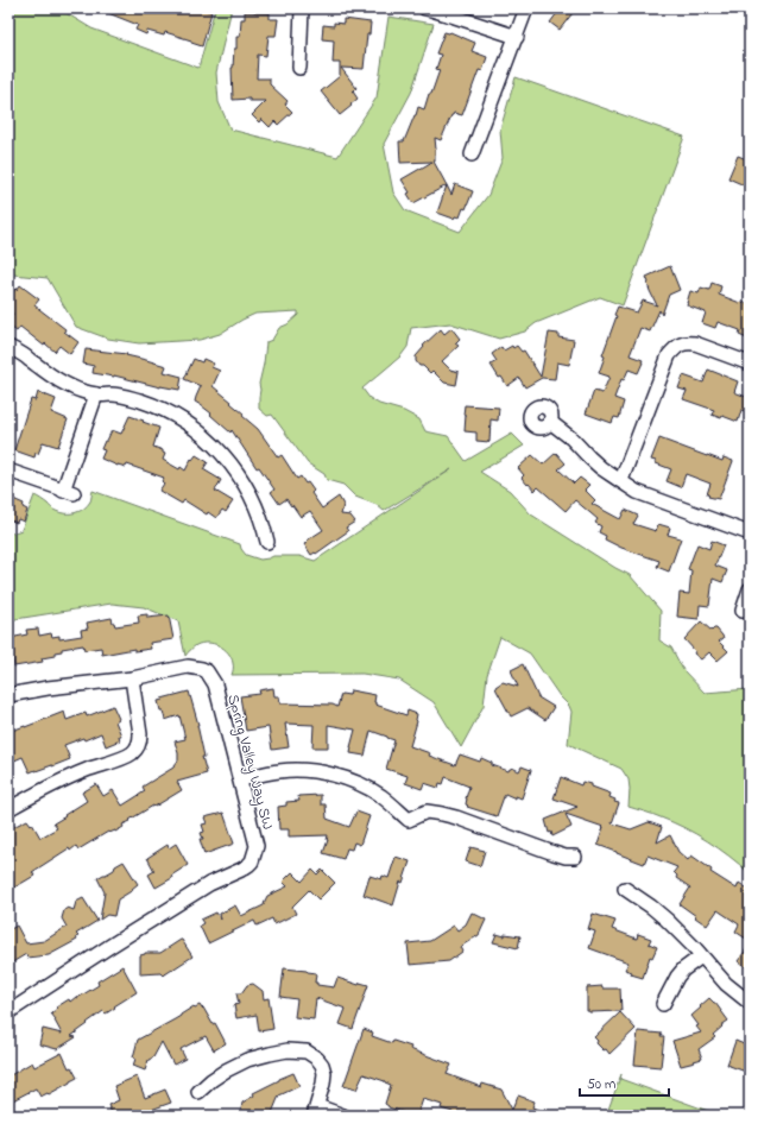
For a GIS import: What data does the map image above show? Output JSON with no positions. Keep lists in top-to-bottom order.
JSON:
{
  "streets": {
    "street": ["Spring Valley Way SW"]
  },
  "scale_bar": "50 m"
}
